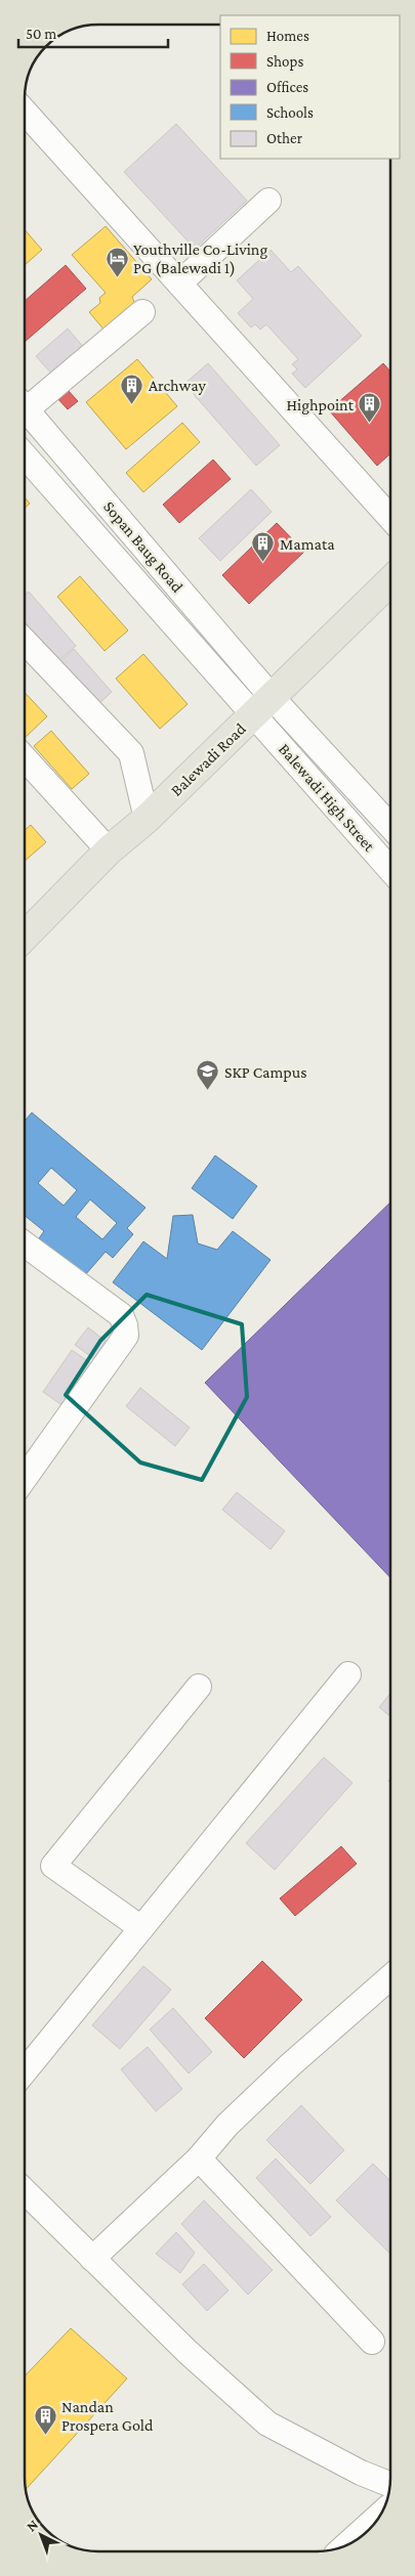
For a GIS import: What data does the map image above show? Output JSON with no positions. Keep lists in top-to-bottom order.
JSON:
{
  "streets": {
    "main road": ["Balewadi Road"],
    "street": ["Sopan Baug Road", "Balewadi High Street"]
  },
  "crossings": [
    ["Sopan Baug Road", "Balewadi Road"],
    ["Sopan Baug Road", "Balewadi High Street"],
    ["Balewadi Road", "Balewadi High Street"]
  ],
  "places": {
    "hotel": ["Youthville Co-Living PG (Balewadi 1)"],
    "building": [
      "Archway",
      "Highpoint",
      "Mamata",
      "Nandan Prospera Gold"
    ],
    "school or university": ["SKP Campus"]
  },
  "legend": [
    "Homes",
    "Shops",
    "Offices",
    "Schools",
    "Other"
  ],
  "scale_bar": "50 m",
  "north": "top left"
}
